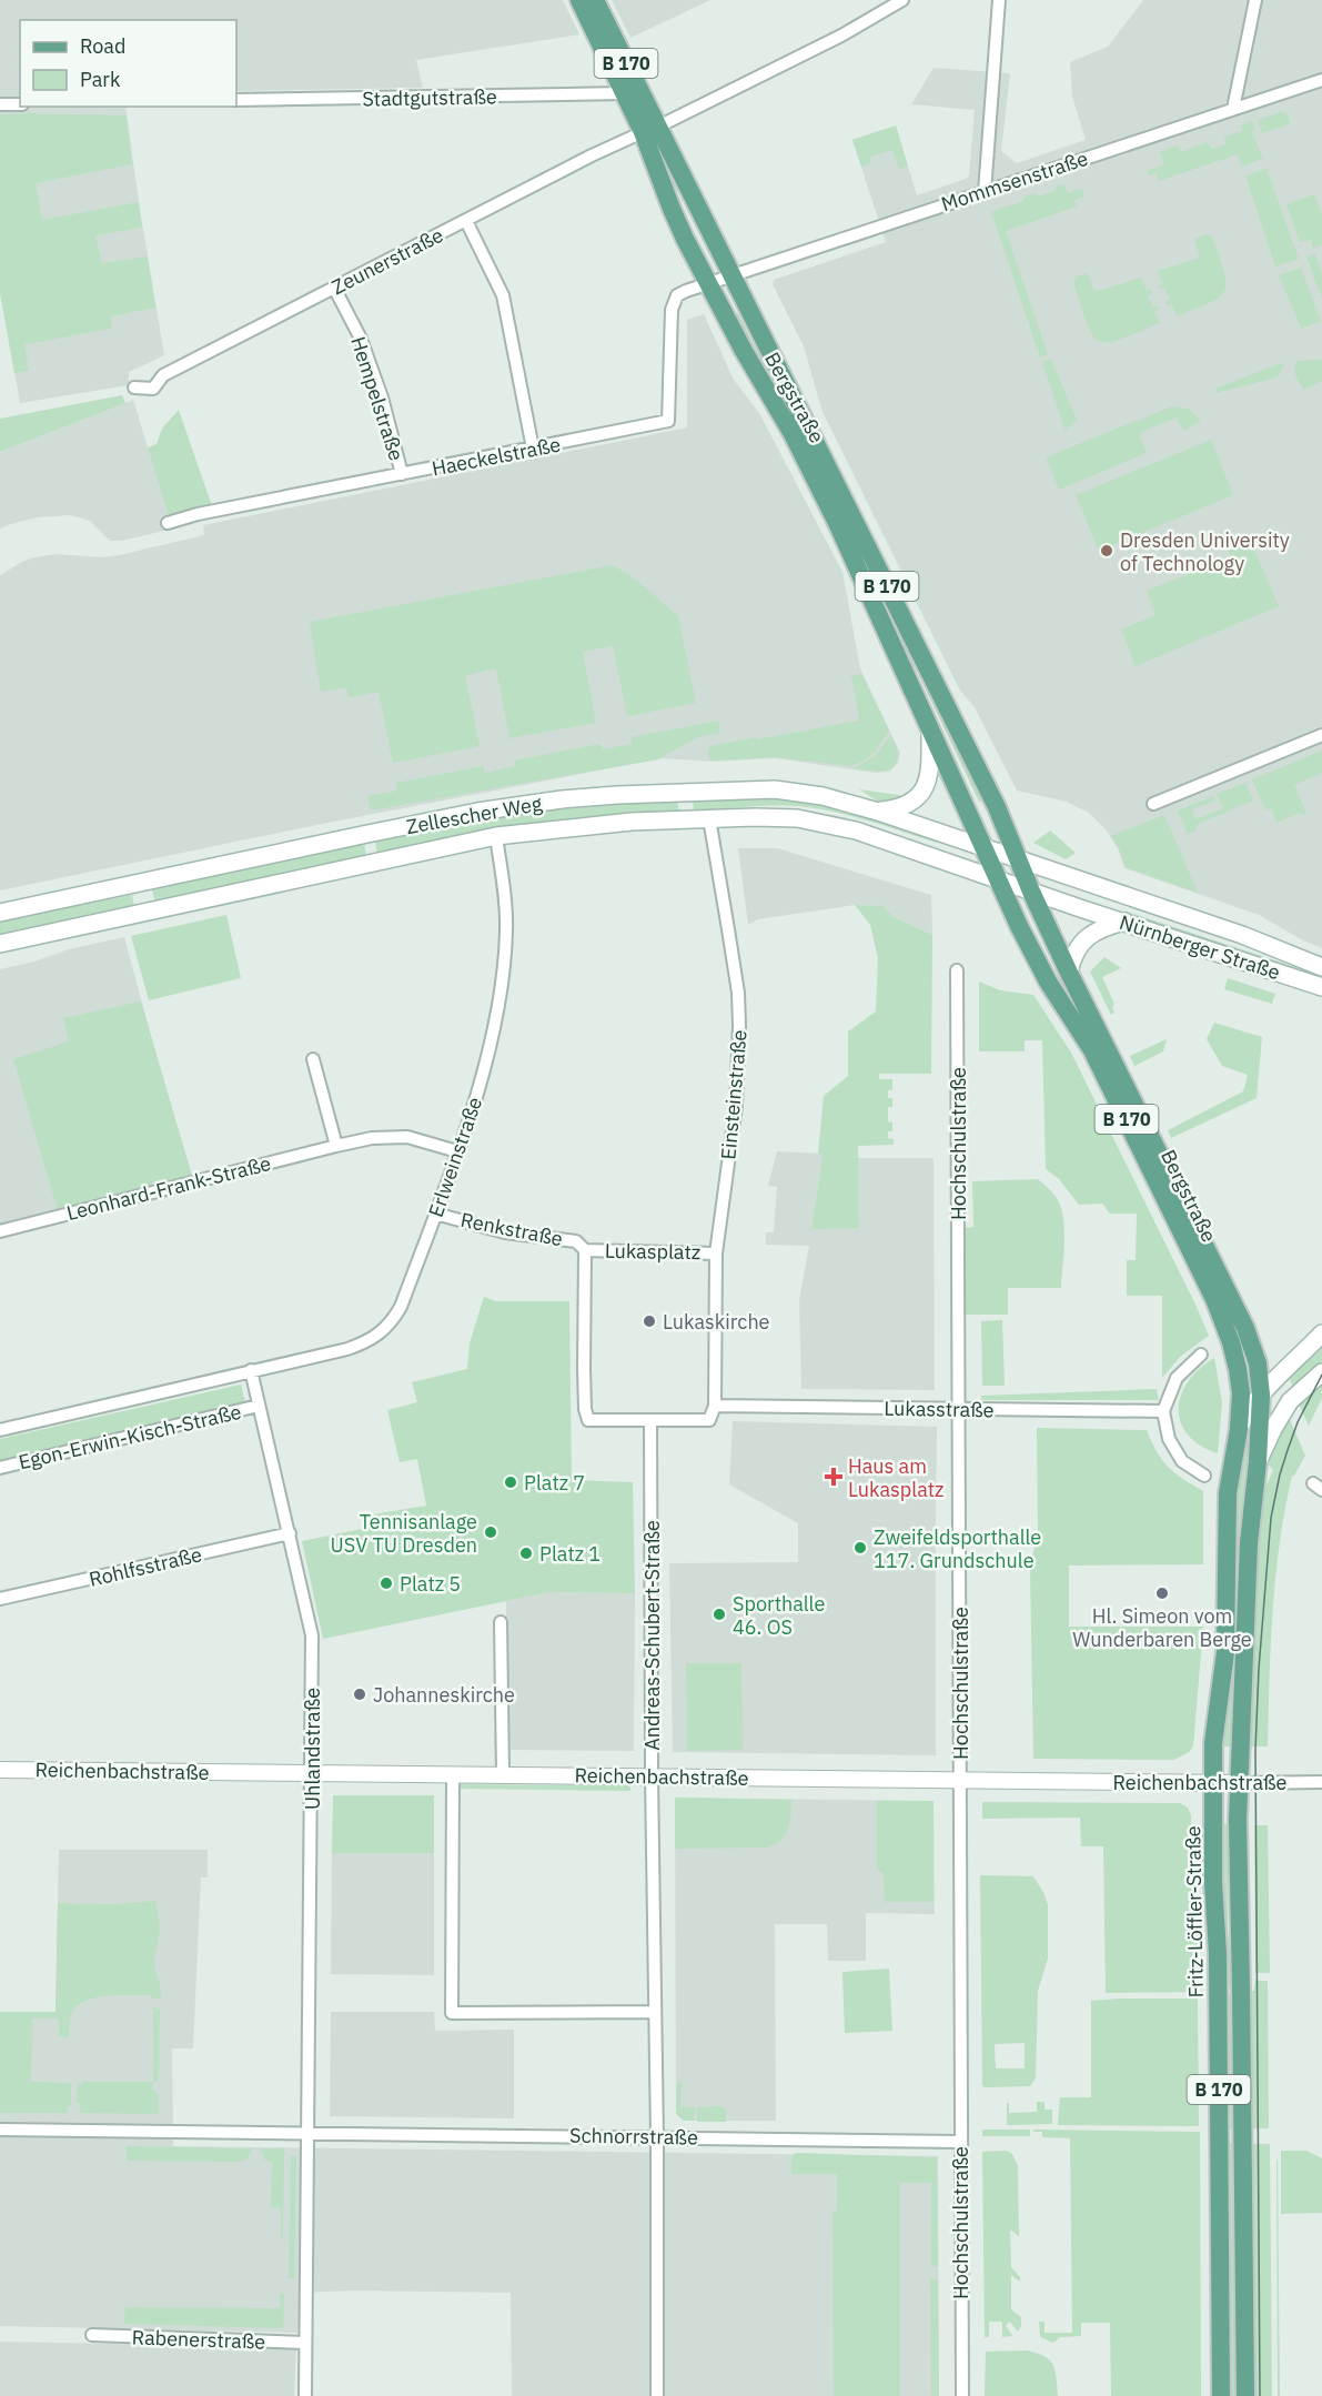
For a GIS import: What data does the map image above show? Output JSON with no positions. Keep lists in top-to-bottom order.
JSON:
{
  "streets": {
    "main road": [
      "B 170",
      "Bergstraße",
      "Zellescher Weg",
      "Nürnberger Straße",
      "Fritz-Löffler-Straße"
    ],
    "street": [
      "Stadtgutstraße",
      "Mommsenstraße",
      "Zeunerstraße",
      "Hempelstraße",
      "Haeckelstraße",
      "Einsteinstraße",
      "Hochschulstraße",
      "Erlweinstraße",
      "Leonhard-Frank-Straße",
      "Renkstraße",
      "Lukasplatz",
      "Lukasstraße",
      "Egon-Erwin-Kisch-Straße",
      "Rohlfsstraße",
      "Andreas-Schubert-Straße",
      "Uhlandstraße",
      "Reichenbachstraße",
      "Schnorrstraße",
      "Rabenerstraße"
    ]
  },
  "crossings": [
    ["B 170", "Mommsenstraße"],
    ["B 170", "Zeunerstraße"],
    ["B 170", "Bergstraße"],
    ["B 170", "Zellescher Weg"],
    ["B 170", "Nürnberger Straße"],
    ["B 170", "Reichenbachstraße"],
    ["Stadtgutstraße", "Bergstraße"],
    ["Mommsenstraße", "Bergstraße"],
    ["Mommsenstraße", "Haeckelstraße"],
    ["Zeunerstraße", "Bergstraße"],
    ["Zeunerstraße", "Hempelstraße"],
    ["Bergstraße", "Haeckelstraße"],
    ["Bergstraße", "Zellescher Weg"],
    ["Bergstraße", "Nürnberger Straße"],
    ["Bergstraße", "Fritz-Löffler-Straße"],
    ["Hempelstraße", "Haeckelstraße"],
    ["Zellescher Weg", "Nürnberger Straße"],
    ["Zellescher Weg", "Einsteinstraße"],
    ["Zellescher Weg", "Erlweinstraße"],
    ["Einsteinstraße", "Lukasplatz"],
    ["Hochschulstraße", "Lukasstraße"],
    ["Hochschulstraße", "Reichenbachstraße"],
    ["Hochschulstraße", "Schnorrstraße"],
    ["Erlweinstraße", "Leonhard-Frank-Straße"],
    ["Erlweinstraße", "Renkstraße"],
    ["Erlweinstraße", "Egon-Erwin-Kisch-Straße"],
    ["Erlweinstraße", "Uhlandstraße"],
    ["Renkstraße", "Lukasplatz"],
    ["Lukasplatz", "Lukasstraße"],
    ["Lukasplatz", "Andreas-Schubert-Straße"],
    ["Egon-Erwin-Kisch-Straße", "Uhlandstraße"],
    ["Rohlfsstraße", "Uhlandstraße"],
    ["Andreas-Schubert-Straße", "Reichenbachstraße"],
    ["Andreas-Schubert-Straße", "Schnorrstraße"],
    ["Uhlandstraße", "Reichenbachstraße"],
    ["Uhlandstraße", "Schnorrstraße"],
    ["Uhlandstraße", "Rabenerstraße"],
    ["Reichenbachstraße", "Fritz-Löffler-Straße"]
  ],
  "places": {
    "other": [
      "Dresden University of Technology",
      "Lukaskirche",
      "Platz 7",
      "Tennisanlage USV TU Dresden",
      "Zweifeldsporthalle 117. Grundschule",
      "Platz 1",
      "Platz 5",
      "Hl. Simeon vom Wunderbaren Berge",
      "Sporthalle 46. OS",
      "Johanneskirche"
    ],
    "health": ["Haus am Lukasplatz"]
  },
  "legend": ["Road", "Park"]
}
